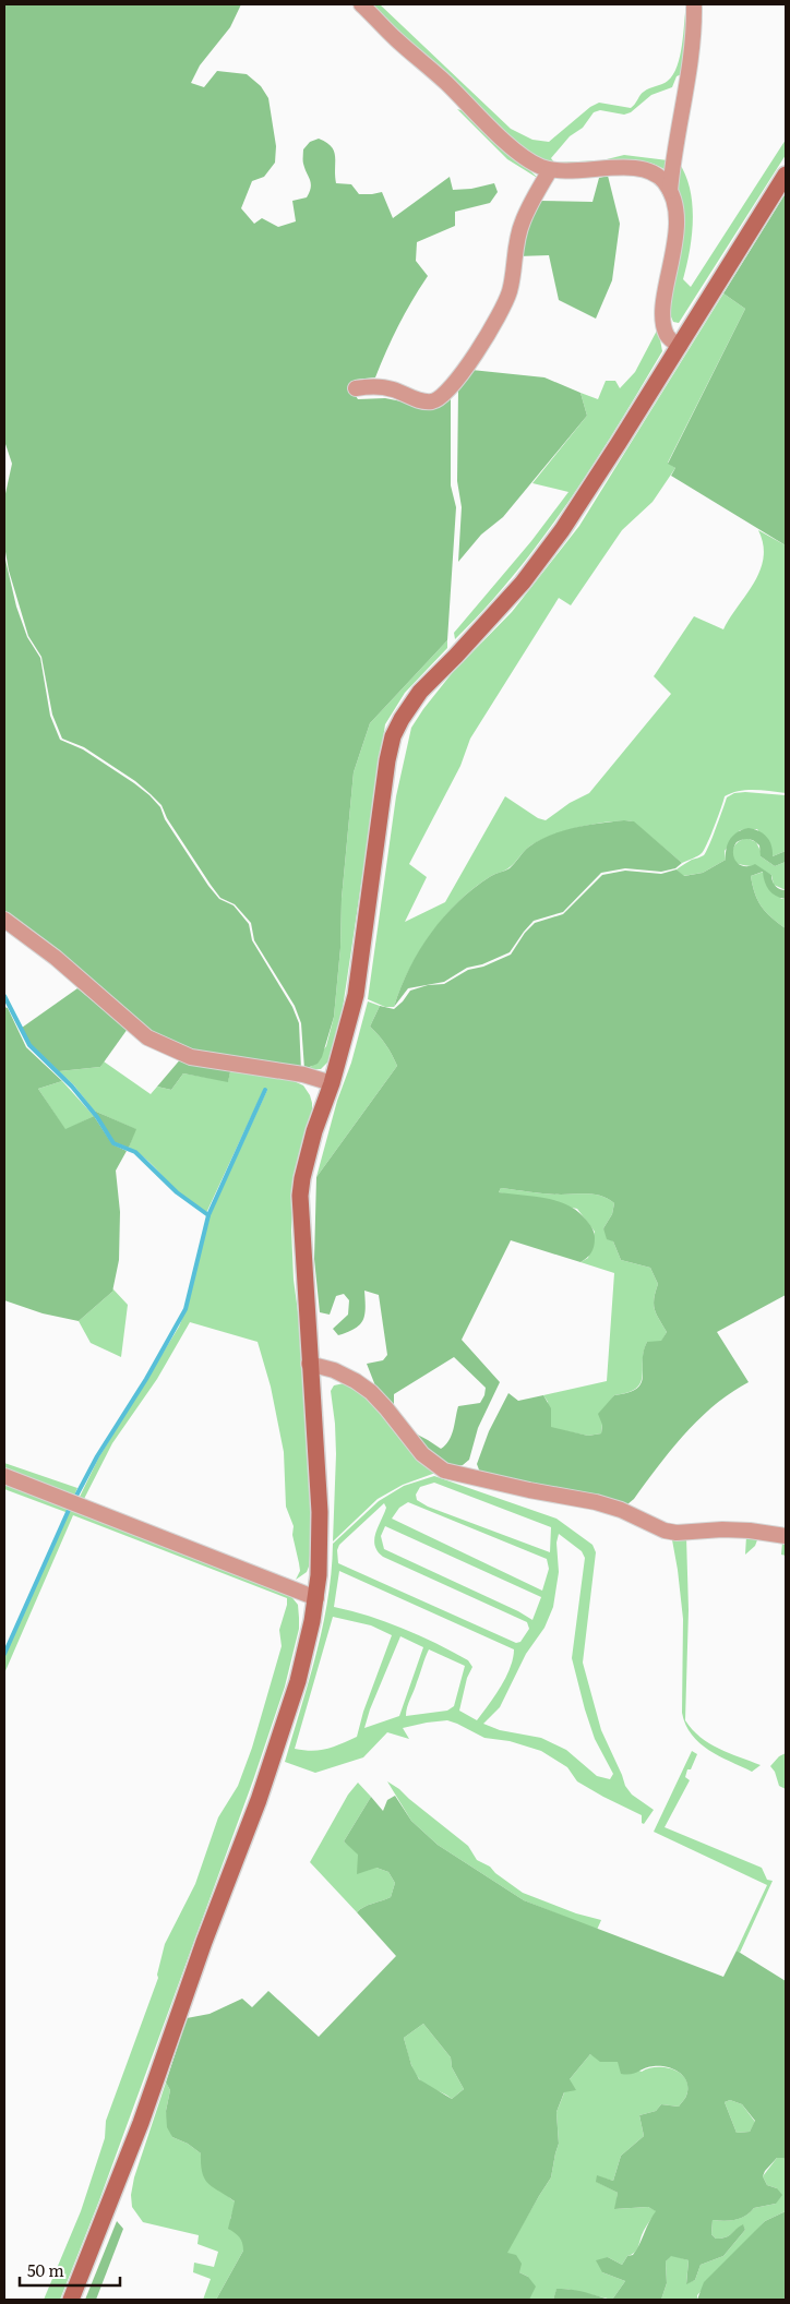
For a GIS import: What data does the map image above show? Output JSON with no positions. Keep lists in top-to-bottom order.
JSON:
{
  "scale_bar": "50 m"
}
